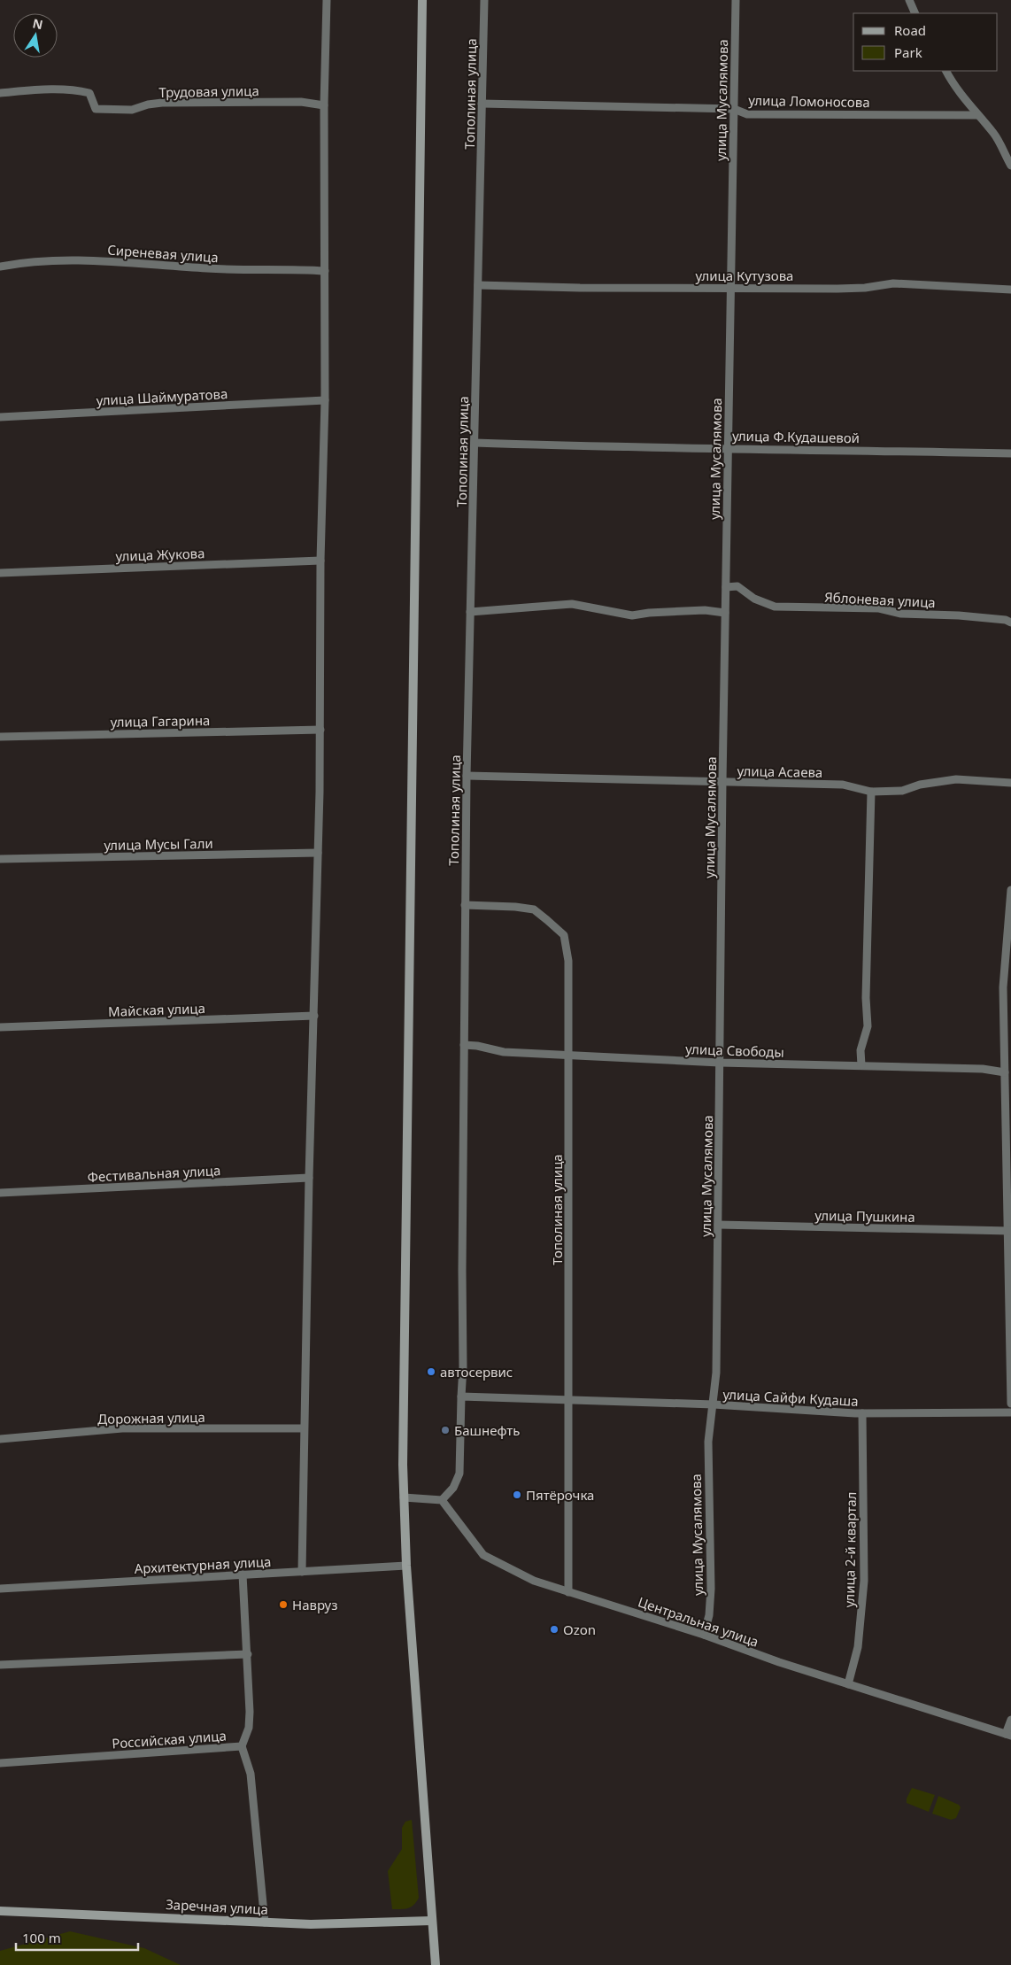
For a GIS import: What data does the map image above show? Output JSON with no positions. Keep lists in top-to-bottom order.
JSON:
{
  "streets": {
    "main road": ["Заречная улица"],
    "street": [
      "Трудовая улица",
      "Тополиная улица",
      "улица Мусалямова",
      "улица Ломоносова",
      "Сиреневая улица",
      "улица Кутузова",
      "улица Шаймуратова",
      "улица Ф.Кудашевой",
      "улица Жукова",
      "Яблоневая улица",
      "улица Гагарина",
      "улица Асаева",
      "улица Мусы Гали",
      "Майская улица",
      "улица Свободы",
      "Фестивальная улица",
      "улица Пушкина",
      "улица Сайфи Кудаша",
      "Дорожная улица",
      "улица 2-й квартал",
      "Архитектурная улица",
      "Центральная улица",
      "Российская улица"
    ]
  },
  "crossings": [
    ["Тополиная улица", "улица Ломоносова"],
    ["Тополиная улица", "улица Кутузова"],
    ["Тополиная улица", "улица Ф.Кудашевой"],
    ["Тополиная улица", "улица Асаева"],
    ["Тополиная улица", "улица Свободы"],
    ["Тополиная улица", "улица Сайфи Кудаша"],
    ["Тополиная улица", "Центральная улица"],
    ["улица Мусалямова", "улица Ломоносова"],
    ["улица Мусалямова", "улица Кутузова"],
    ["улица Мусалямова", "улица Ф.Кудашевой"],
    ["улица Мусалямова", "Яблоневая улица"],
    ["улица Мусалямова", "улица Асаева"],
    ["улица Мусалямова", "улица Свободы"],
    ["улица Мусалямова", "улица Пушкина"],
    ["улица Мусалямова", "улица Сайфи Кудаша"],
    ["улица Мусалямова", "Центральная улица"],
    ["улица Сайфи Кудаша", "улица 2-й квартал"],
    ["улица 2-й квартал", "Центральная улица"],
    ["Российская улица", "Заречная улица"]
  ],
  "places": [
    "автосервис",
    "Башнефть",
    "Пятёрочка",
    "Навруз",
    "Ozon"
  ],
  "legend": ["Road", "Park"],
  "scale_bar": "100 m",
  "north": "top"
}
